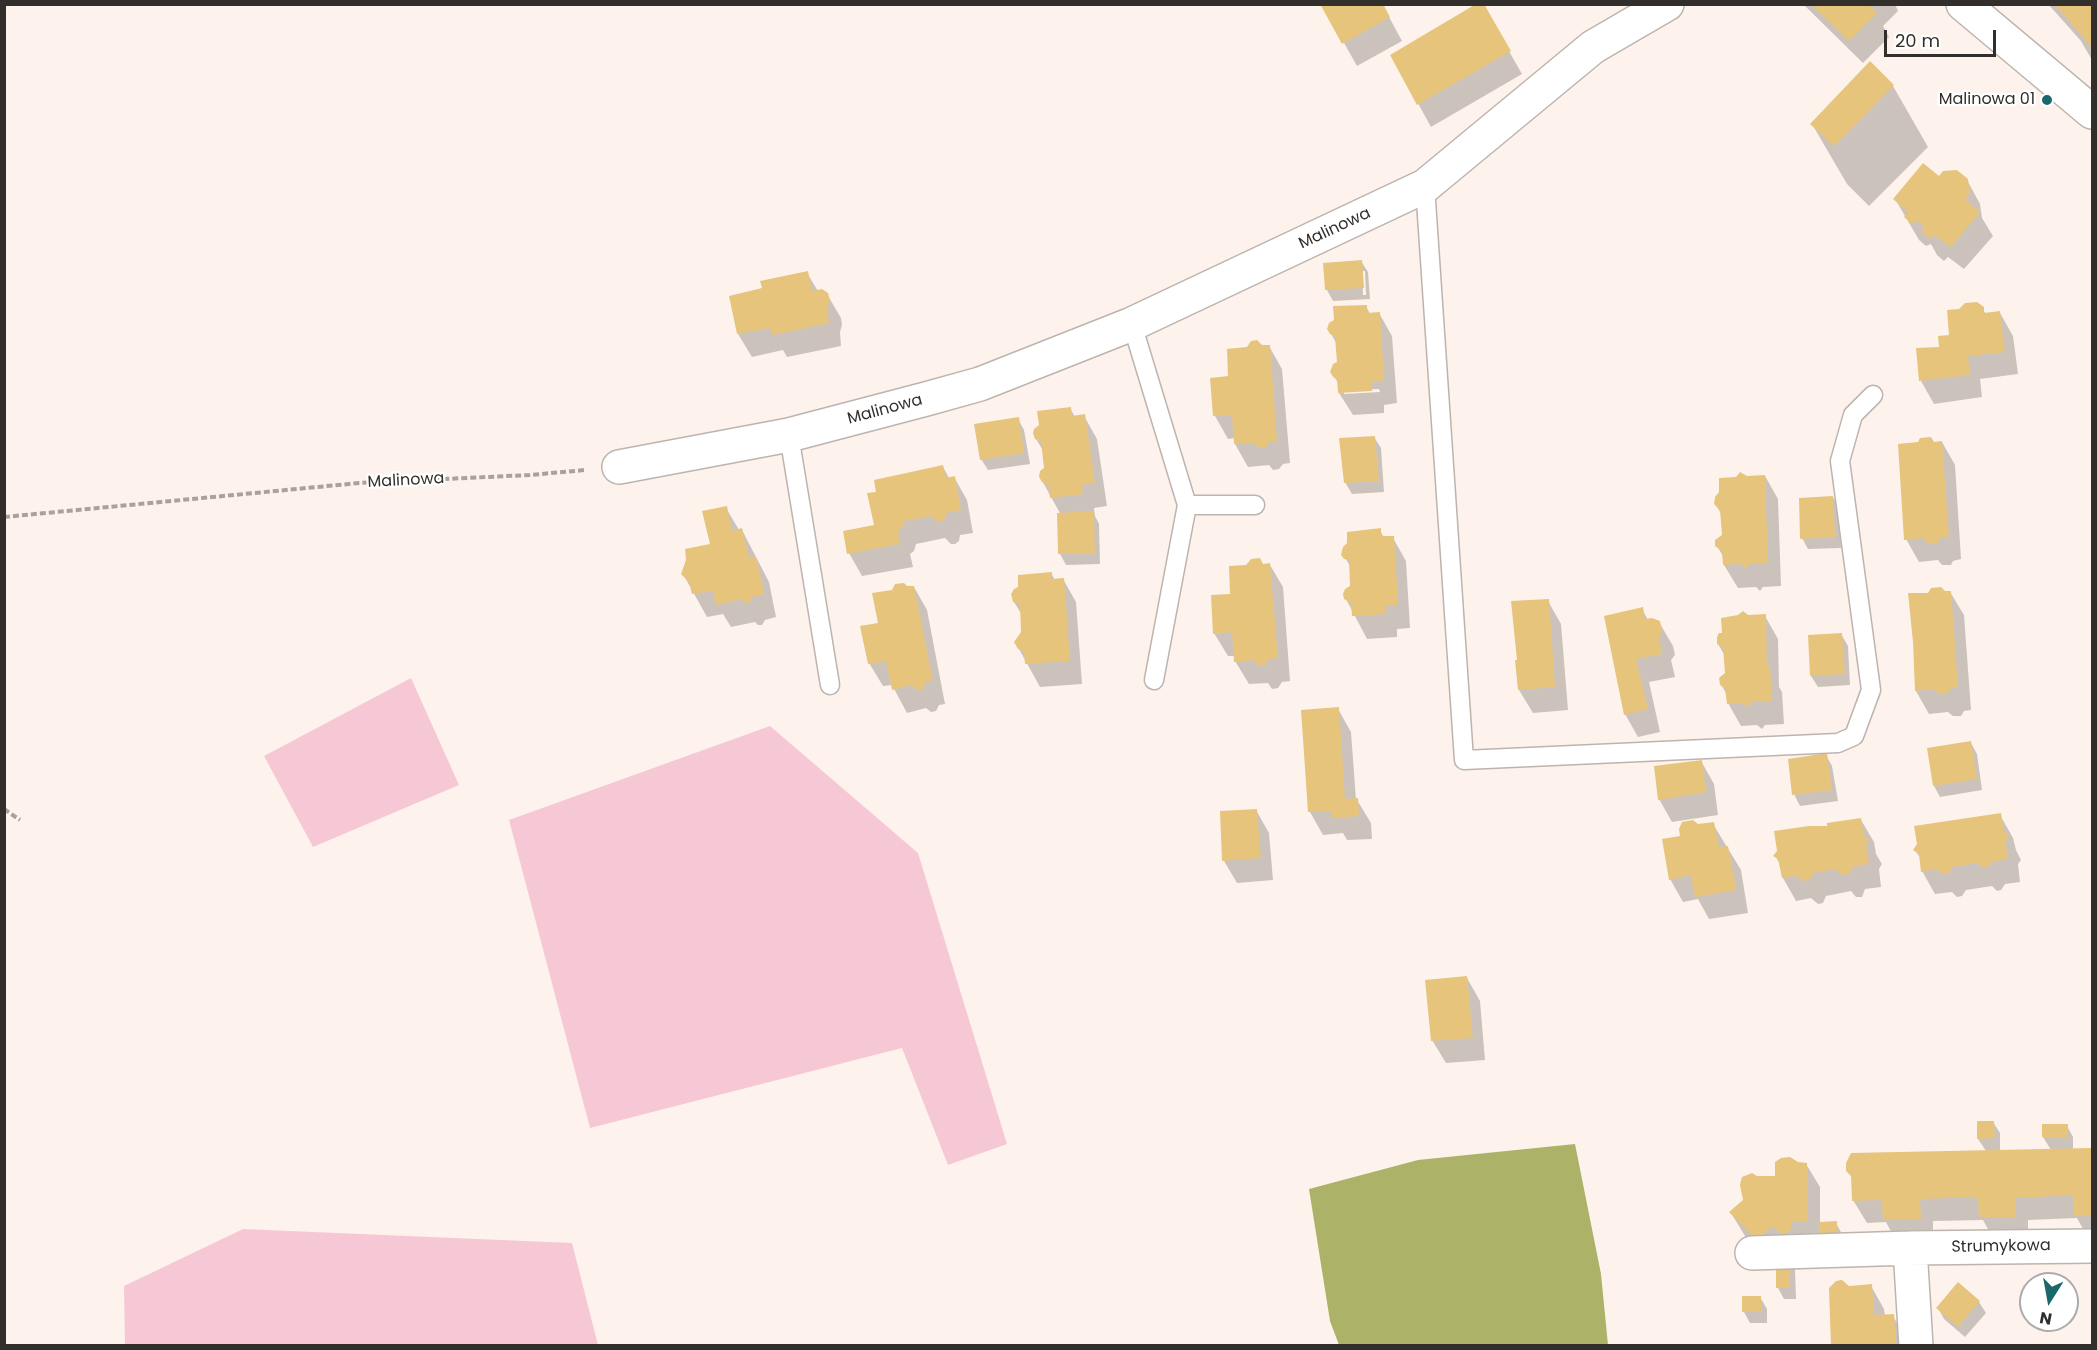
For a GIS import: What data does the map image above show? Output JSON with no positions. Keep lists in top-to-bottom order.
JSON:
{
  "streets": {
    "street": ["Malinowa", "Strumykowa"]
  },
  "places": ["Malinowa 01"],
  "scale_bar": "20 m",
  "north": "bottom"
}
